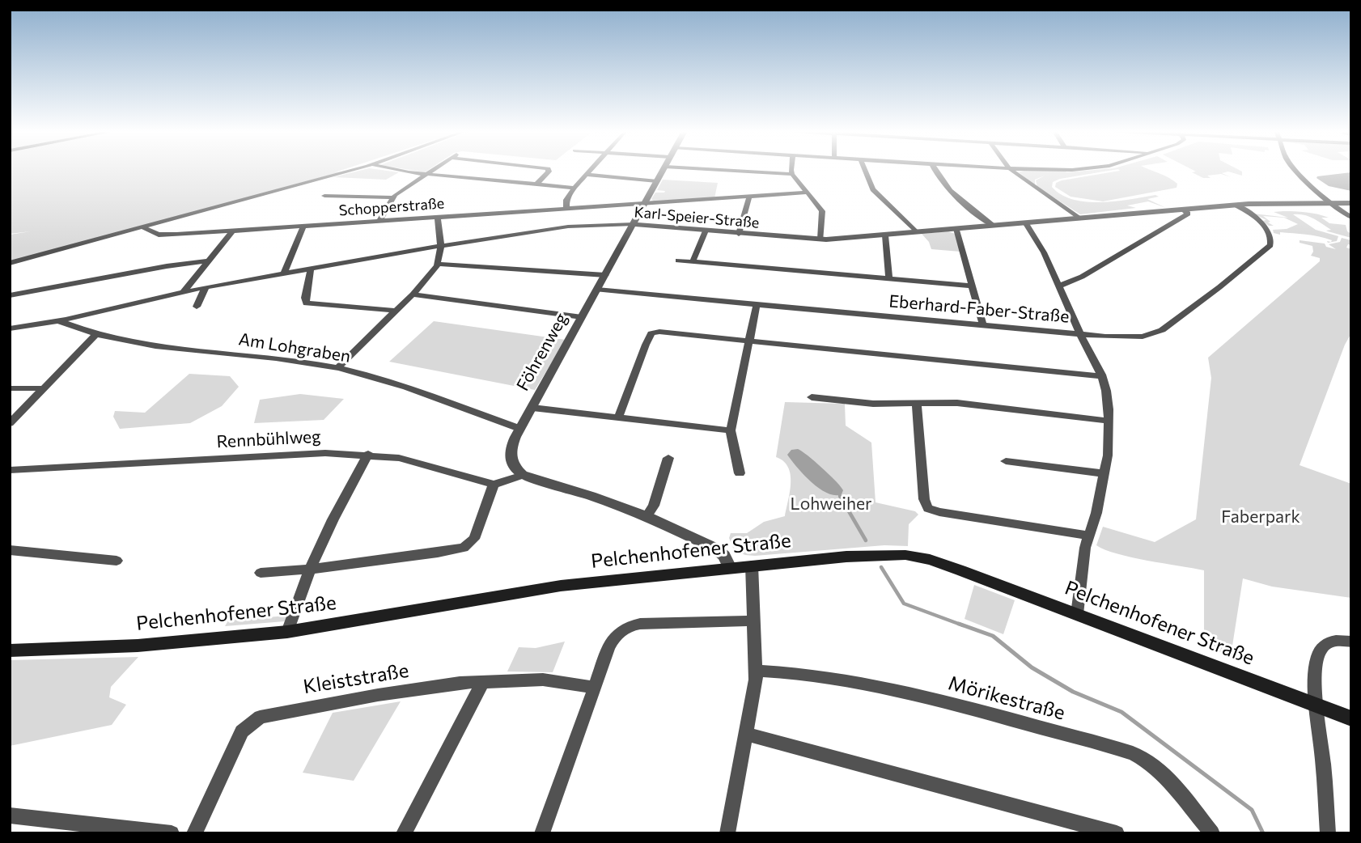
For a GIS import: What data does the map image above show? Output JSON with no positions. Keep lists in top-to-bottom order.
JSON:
{
  "streets": {
    "main road": ["Pelchenhofener Straße"],
    "street": [
      "Schopperstraße",
      "Karl-Speier-Straße",
      "Eberhard-Faber-Straße",
      "Am Lohgraben",
      "Föhrenweg",
      "Rennbühlweg",
      "Kleiststraße",
      "Mörikestraße"
    ]
  },
  "crossings": [
    ["Schopperstraße", "Föhrenweg"],
    ["Karl-Speier-Straße", "Eberhard-Faber-Straße"],
    ["Karl-Speier-Straße", "Am Lohgraben"],
    ["Karl-Speier-Straße", "Föhrenweg"],
    ["Eberhard-Faber-Straße", "Föhrenweg"],
    ["Am Lohgraben", "Föhrenweg"]
  ],
  "parks": ["Lohweiher", "Faberpark"]
}
